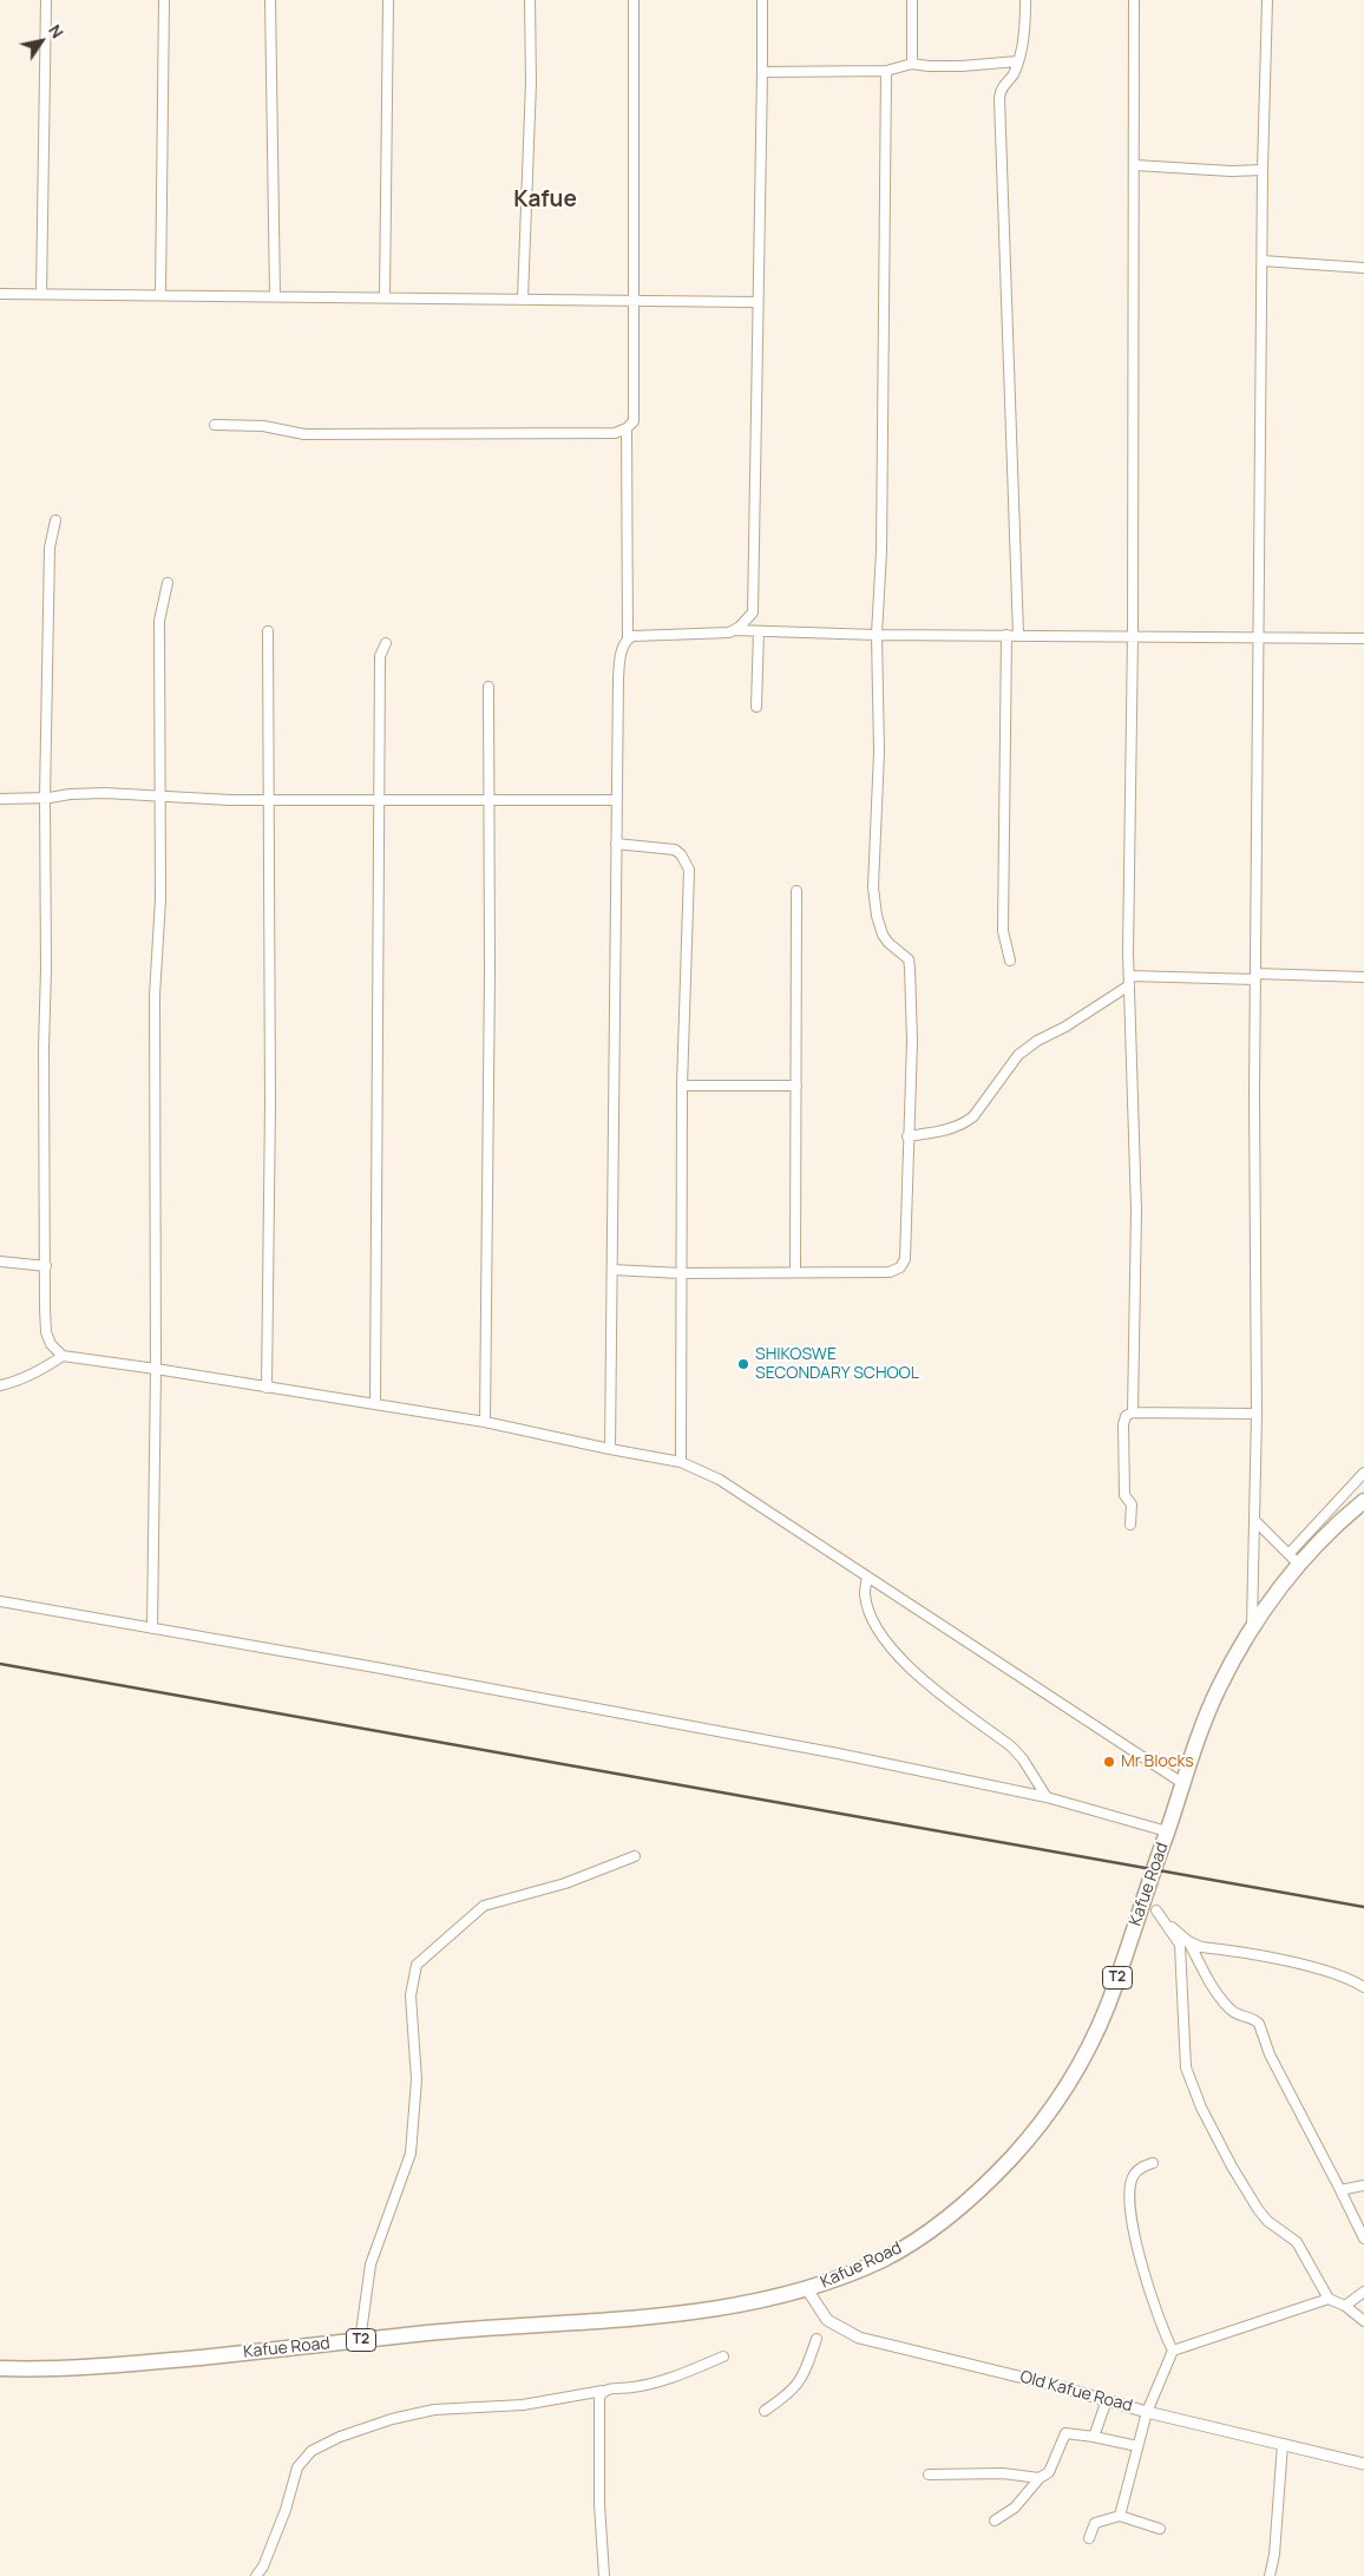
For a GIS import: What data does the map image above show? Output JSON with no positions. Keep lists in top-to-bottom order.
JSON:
{
  "streets": {
    "highway": ["Kafue Road", "T2"],
    "street": ["Old Kafue Road"]
  },
  "crossings": [
    ["Kafue Road", "Old Kafue Road"]
  ],
  "districts": ["Kafue"],
  "places": ["SHIKOSWE SECONDARY SCHOOL", "Mr Blocks"],
  "north": "top right"
}
